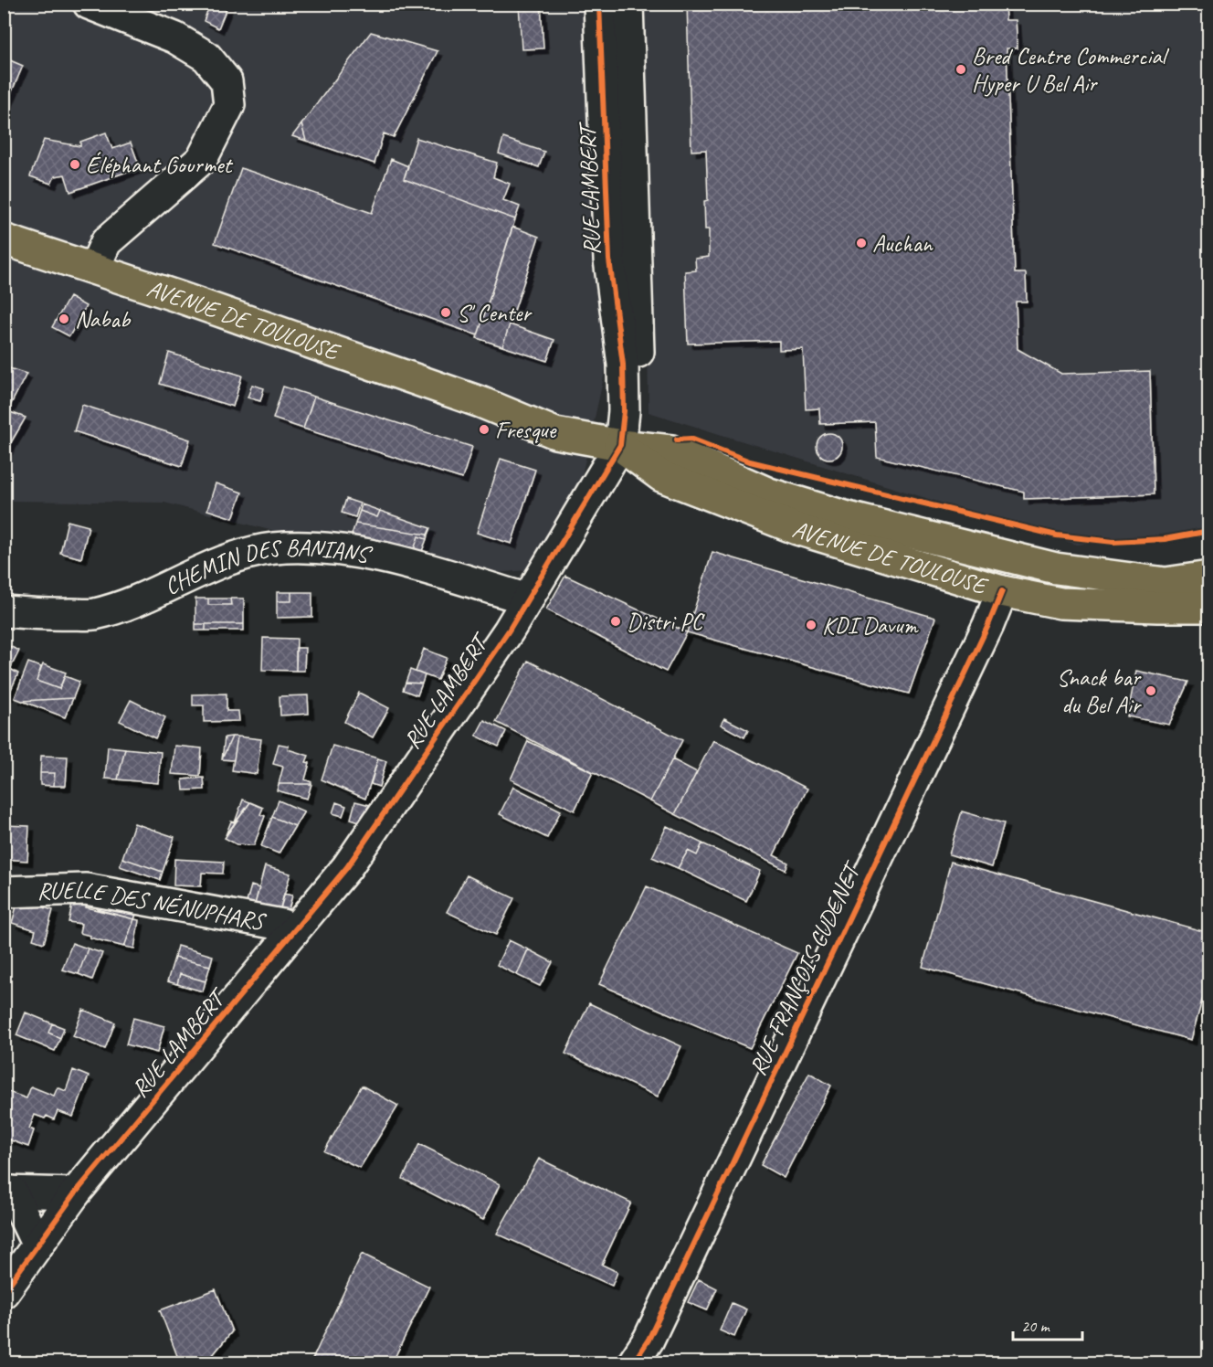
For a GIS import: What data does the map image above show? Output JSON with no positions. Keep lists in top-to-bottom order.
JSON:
{
  "streets": {
    "main road": ["AVENUE DE TOULOUSE"],
    "street": [
      "RUE LAMBERT",
      "CHEMIN DES BANIANS",
      "RUELLE DES NÉNUPHARS",
      "RUE FRANÇOIS CUDENET"
    ]
  },
  "crossings": [
    ["RUE LAMBERT", "AVENUE DE TOULOUSE"],
    ["RUE LAMBERT", "CHEMIN DES BANIANS"],
    ["RUE LAMBERT", "RUELLE DES NÉNUPHARS"],
    ["AVENUE DE TOULOUSE", "RUE FRANÇOIS CUDENET"]
  ],
  "places": [
    "Bred Centre Commercial Hyper U Bel Air",
    "Éléphant Gourmet",
    "Auchan",
    "S' Center",
    "Nabab",
    "Fresque",
    "Distri PC",
    "KDI Davum",
    "Snack bar du Bel Air"
  ],
  "scale_bar": "20 m"
}
